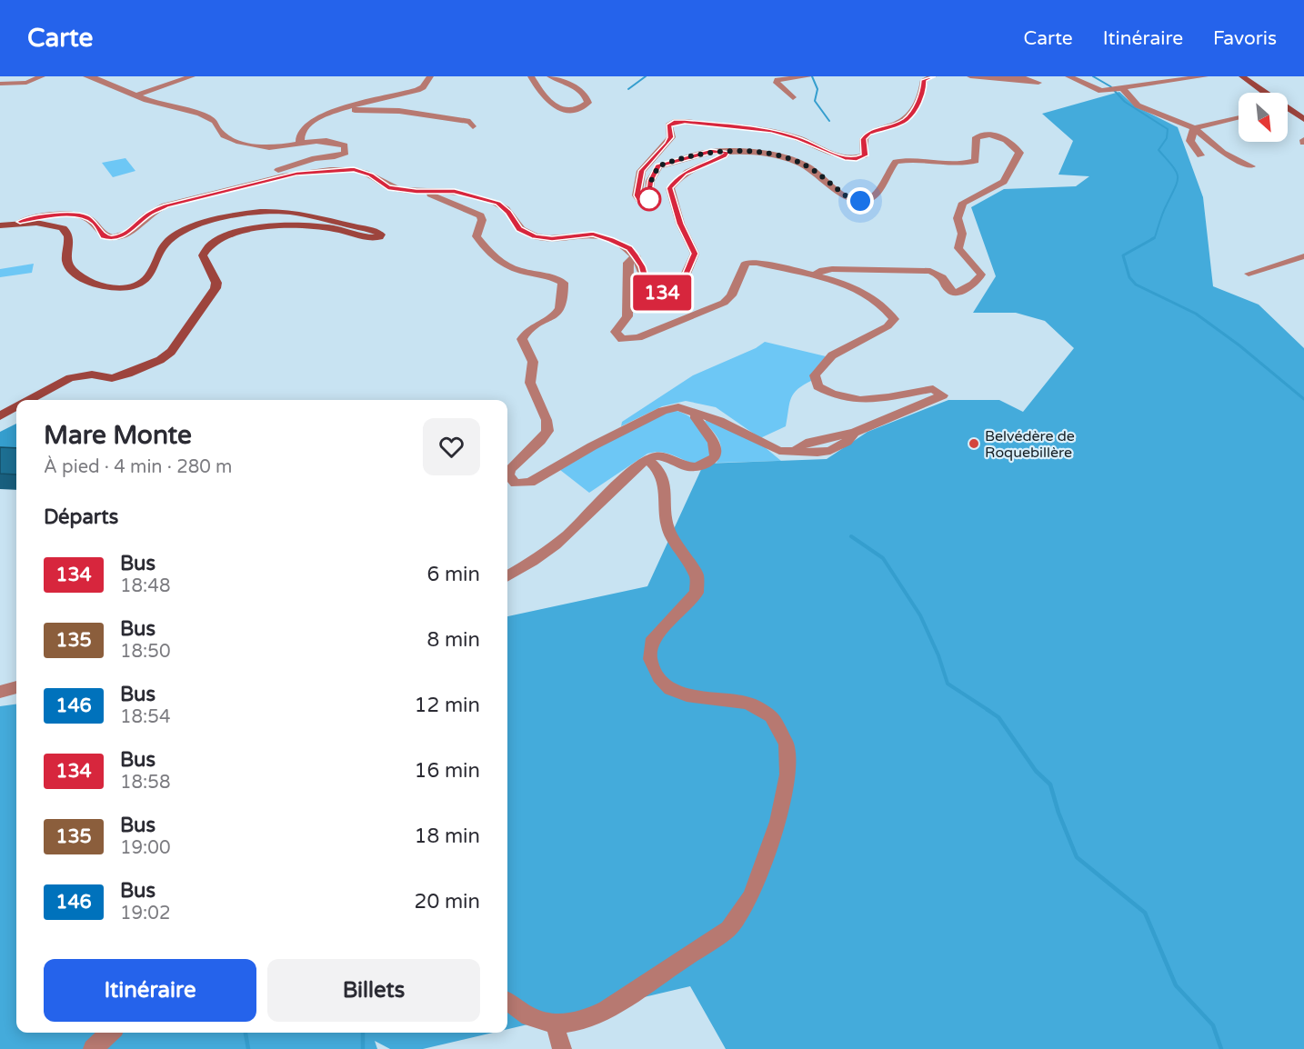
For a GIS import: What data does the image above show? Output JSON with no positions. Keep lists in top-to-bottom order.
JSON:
{
  "places": ["Belvédère de Roquebillère"],
  "lines": ["bus line 134"],
  "north": "bottom right",
  "page": {
    "header": "Carte",
    "nav": ["Carte", "Itinéraire", "Favoris"],
    "on_map": "134",
    "heading": [
      ["Mare Monte", "À pied · 4 min · 280 m"],
      "Départs"
    ],
    "list": [
      {
        "mark": "134",
        "name": "Bus",
        "note": "18:48",
        "value": "6 min"
      },
      {
        "mark": "135",
        "name": "Bus",
        "note": "18:50",
        "value": "8 min"
      },
      {
        "mark": "146",
        "name": "Bus",
        "note": "18:54",
        "value": "12 min"
      },
      {
        "mark": "134",
        "name": "Bus",
        "note": "18:58",
        "value": "16 min"
      },
      {
        "mark": "135",
        "name": "Bus",
        "note": "19:00",
        "value": "18 min"
      },
      {
        "mark": "146",
        "name": "Bus",
        "note": "19:02",
        "value": "20 min"
      }
    ],
    "buttons": ["Itinéraire", "Billets"]
  }
}
